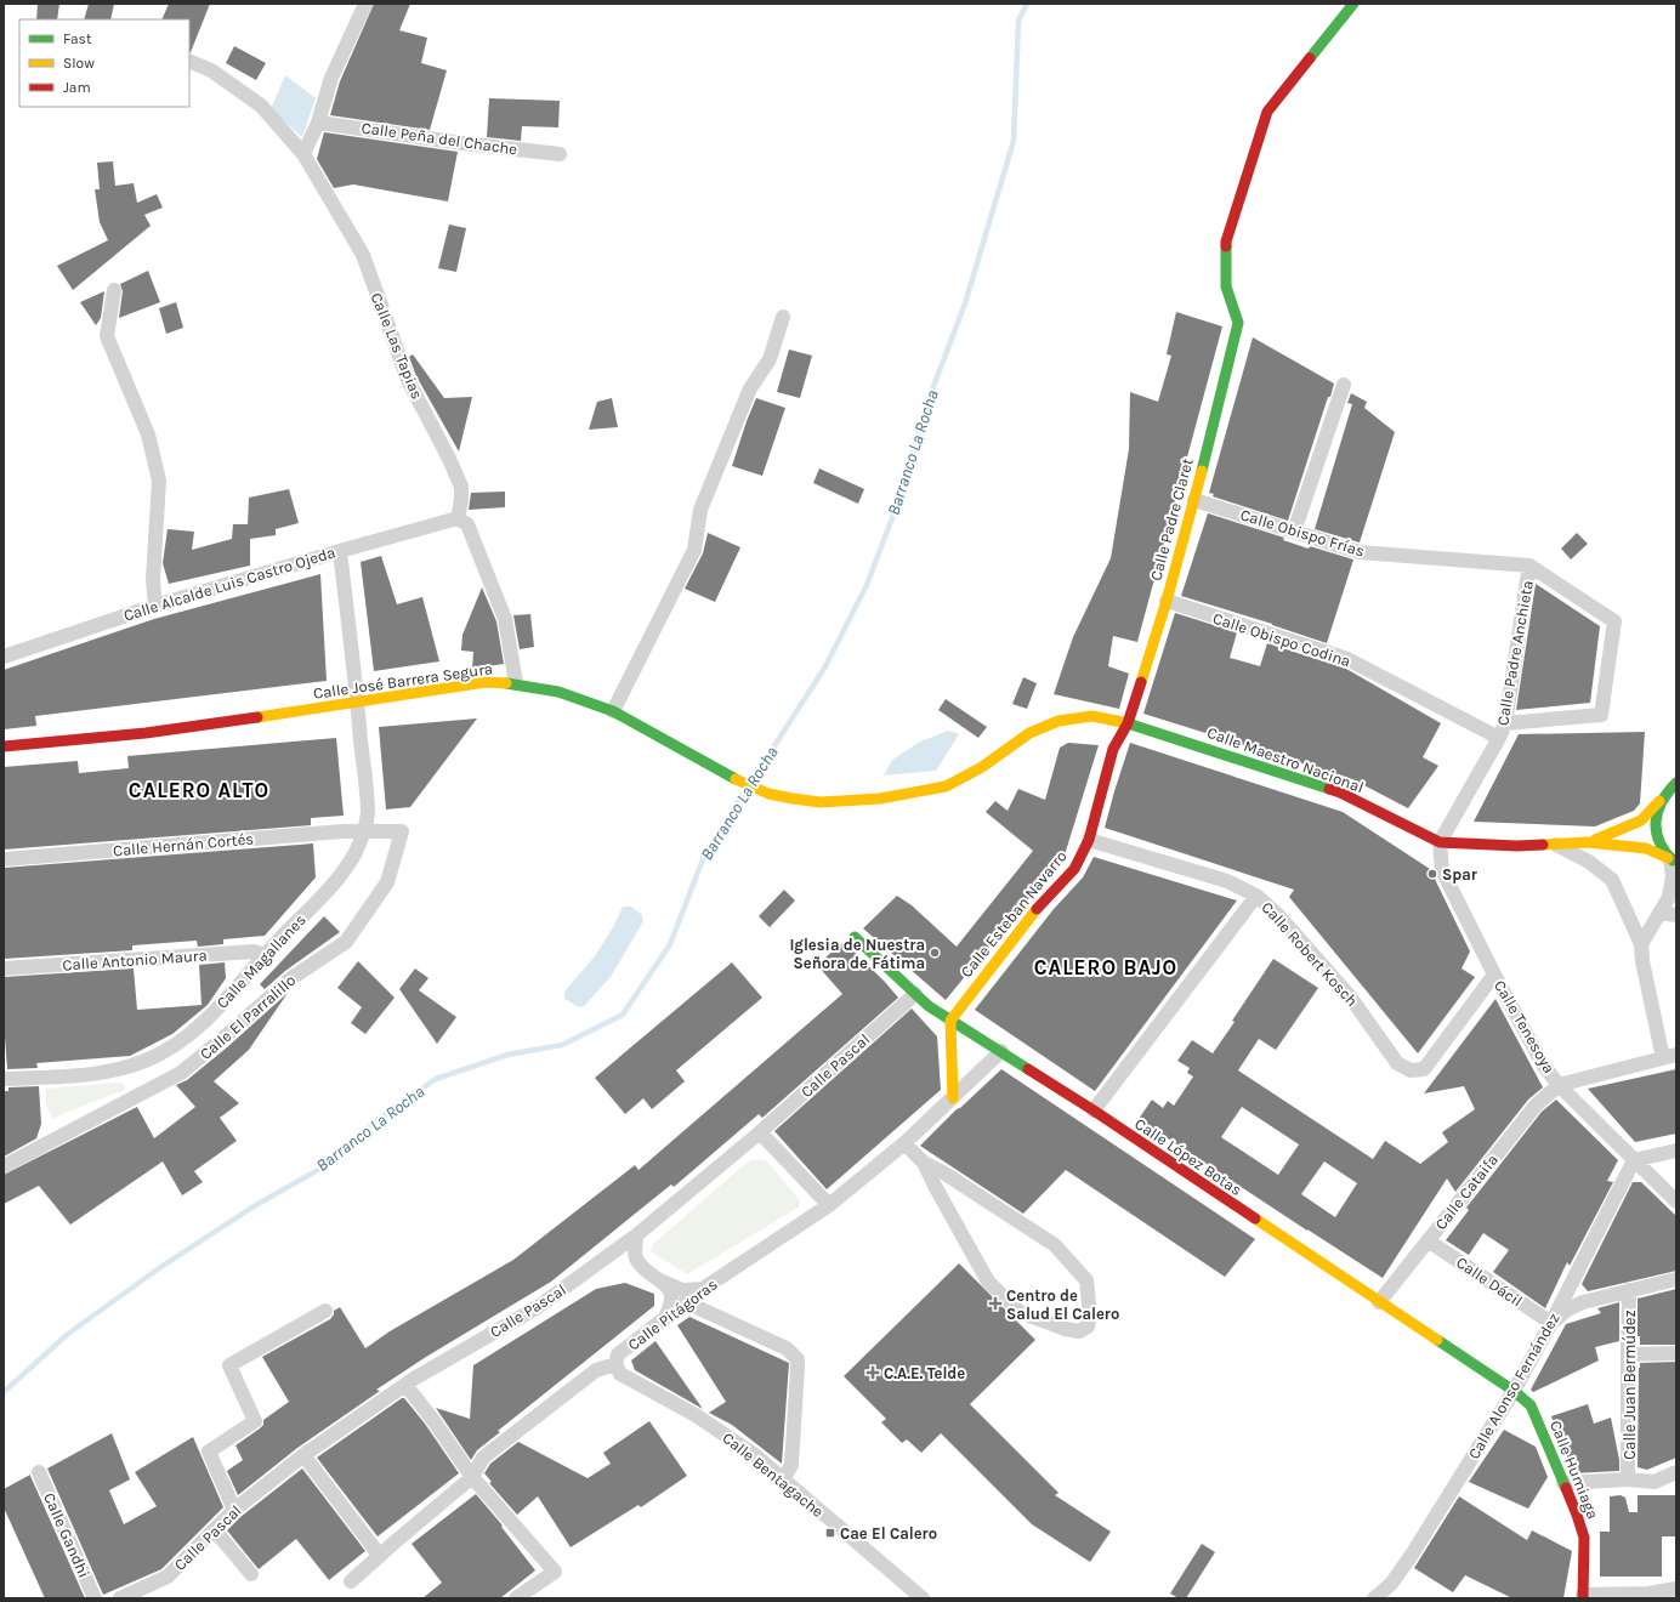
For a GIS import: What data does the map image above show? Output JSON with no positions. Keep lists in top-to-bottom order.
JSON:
{
  "streets": {
    "street": [
      "Calle Peña del Chache",
      "Calle Las Tapias",
      "Calle Padre Claret",
      "Calle Obispo Frías",
      "Calle Alcalde Luis Castro Ojeda",
      "Calle Obispo Codina",
      "Calle Padre Anchieta",
      "Calle José Barrera Segura",
      "Calle Maestro Nacional",
      "Calle Hernán Cortés",
      "Calle Esteban Navarro",
      "Calle Robert Kosch",
      "Calle Antonio Maura",
      "Calle Magallanes",
      "Calle El Parralillo",
      "Calle Tenesoya",
      "Calle Pascal",
      "Calle López Botas",
      "Calle Cataifa",
      "Calle Dácil",
      "Calle Pitágoras",
      "Calle Juan Bermúdez",
      "Calle Alonso Fernández",
      "Calle Humiaga",
      "Calle Bentagache",
      "Calle Gandhi"
    ]
  },
  "crossings": [
    ["Calle Las Tapias", "Calle Alcalde Luis Castro Ojeda"],
    ["Calle Padre Claret", "Calle Obispo Frías"],
    ["Calle Padre Claret", "Calle Obispo Codina"],
    ["Calle Padre Claret", "Calle Maestro Nacional"],
    ["Calle Padre Claret", "Calle Esteban Navarro"],
    ["Calle Obispo Frías", "Calle Padre Anchieta"],
    ["Calle Alcalde Luis Castro Ojeda", "Calle Magallanes"],
    ["Calle Obispo Codina", "Calle Padre Anchieta"],
    ["Calle Padre Anchieta", "Calle Maestro Nacional"],
    ["Calle Padre Anchieta", "Calle Tenesoya"],
    ["Calle José Barrera Segura", "Calle Maestro Nacional"],
    ["Calle José Barrera Segura", "Calle Magallanes"],
    ["Calle Maestro Nacional", "Calle Esteban Navarro"],
    ["Calle Maestro Nacional", "Calle Tenesoya"],
    ["Calle Hernán Cortés", "Calle Magallanes"],
    ["Calle Hernán Cortés", "Calle El Parralillo"],
    ["Calle Esteban Navarro", "Calle Robert Kosch"],
    ["Calle Esteban Navarro", "Calle López Botas"],
    ["Calle Robert Kosch", "Calle Tenesoya"],
    ["Calle Antonio Maura", "Calle Magallanes"],
    ["Calle Magallanes", "Calle El Parralillo"],
    ["Calle Tenesoya", "Calle Cataifa"],
    ["Calle Tenesoya", "Calle Alonso Fernández"],
    ["Calle Pascal", "Calle López Botas"],
    ["Calle López Botas", "Calle Cataifa"],
    ["Calle López Botas", "Calle Pitágoras"],
    ["Calle López Botas", "Calle Alonso Fernández"],
    ["Calle López Botas", "Calle Humiaga"],
    ["Calle Cataifa", "Calle Dácil"],
    ["Calle Dácil", "Calle Alonso Fernández"],
    ["Calle Pitágoras", "Calle Bentagache"],
    ["Calle Alonso Fernández", "Calle Humiaga"]
  ],
  "districts": ["CALERO ALTO", "CALERO BAJO"],
  "water": ["Barranco La Rocha"],
  "places": {
    "other": ["Spar", "Iglesia de Nuestra Señora de Fátima"],
    "health": ["Centro de Salud El Calero", "C.A.E. Telde"],
    "transit": ["Cae El Calero"]
  },
  "legend": ["Fast", "Slow", "Jam"]
}
